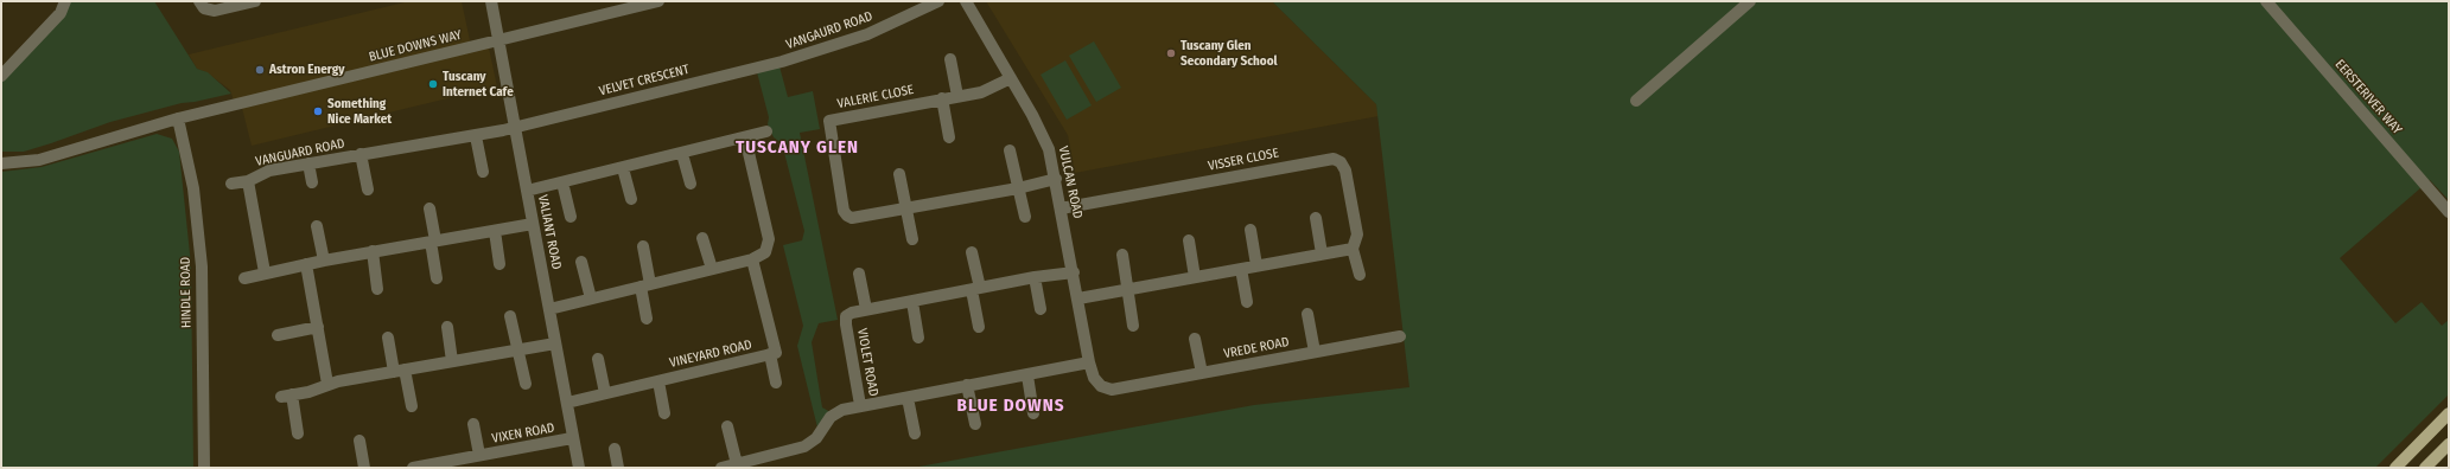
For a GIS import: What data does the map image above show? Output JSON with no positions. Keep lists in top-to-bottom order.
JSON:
{
  "streets": {
    "street": [
      "VANGAURD ROAD",
      "BLUE DOWNS WAY",
      "VELVET CRESCENT",
      "VALERIE CLOSE",
      "EERSTERIVER WAY",
      "VANGUARD ROAD",
      "VISSER CLOSE",
      "VULCAN ROAD",
      "VALIANT ROAD",
      "HINDLE ROAD",
      "VREDE ROAD",
      "VINEYARD ROAD",
      "VIOLET ROAD",
      "VIXEN ROAD"
    ]
  },
  "crossings": [
    ["VANGAURD ROAD", "VELVET CRESCENT"],
    ["BLUE DOWNS WAY", "VALIANT ROAD"],
    ["BLUE DOWNS WAY", "HINDLE ROAD"],
    ["VELVET CRESCENT", "VANGUARD ROAD"],
    ["VELVET CRESCENT", "VALIANT ROAD"],
    ["VALERIE CLOSE", "VULCAN ROAD"],
    ["VANGUARD ROAD", "VALIANT ROAD"],
    ["VISSER CLOSE", "VULCAN ROAD"],
    ["VULCAN ROAD", "VREDE ROAD"],
    ["VULCAN ROAD", "VIOLET ROAD"],
    ["VALIANT ROAD", "VINEYARD ROAD"],
    ["VALIANT ROAD", "VIXEN ROAD"]
  ],
  "districts": ["TUSCANY GLEN", "BLUE DOWNS"],
  "places": [
    "Tuscany Glen Secondary School",
    "Astron Energy",
    "Tuscany Internet Cafe",
    "Something Nice Market"
  ]
}
